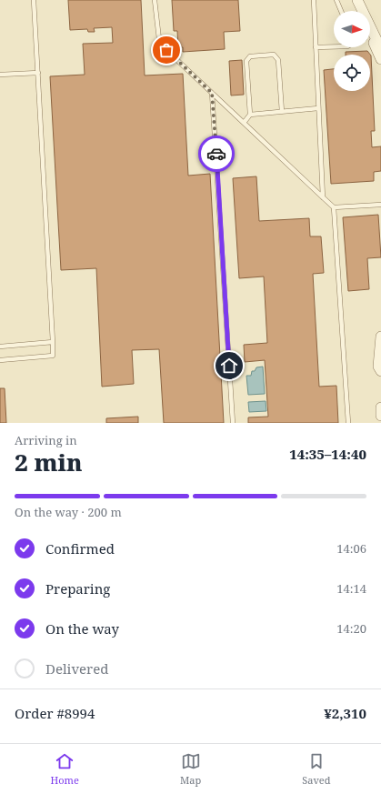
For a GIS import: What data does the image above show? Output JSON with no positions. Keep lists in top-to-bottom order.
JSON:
{
  "north": "right",
  "page": {
    "heading": ["2 min", "Arriving in", "14:35–14:40"],
    "panel": ["Order #8994", "¥2,310"],
    "bar": "On the way · 200 m",
    "list": [
      ["Confirmed", "14:06"],
      ["Preparing", "14:14"],
      ["On the way", "14:20"],
      "Delivered"
    ],
    "tabs": ["Home", "Map", "Saved"]
  }
}
